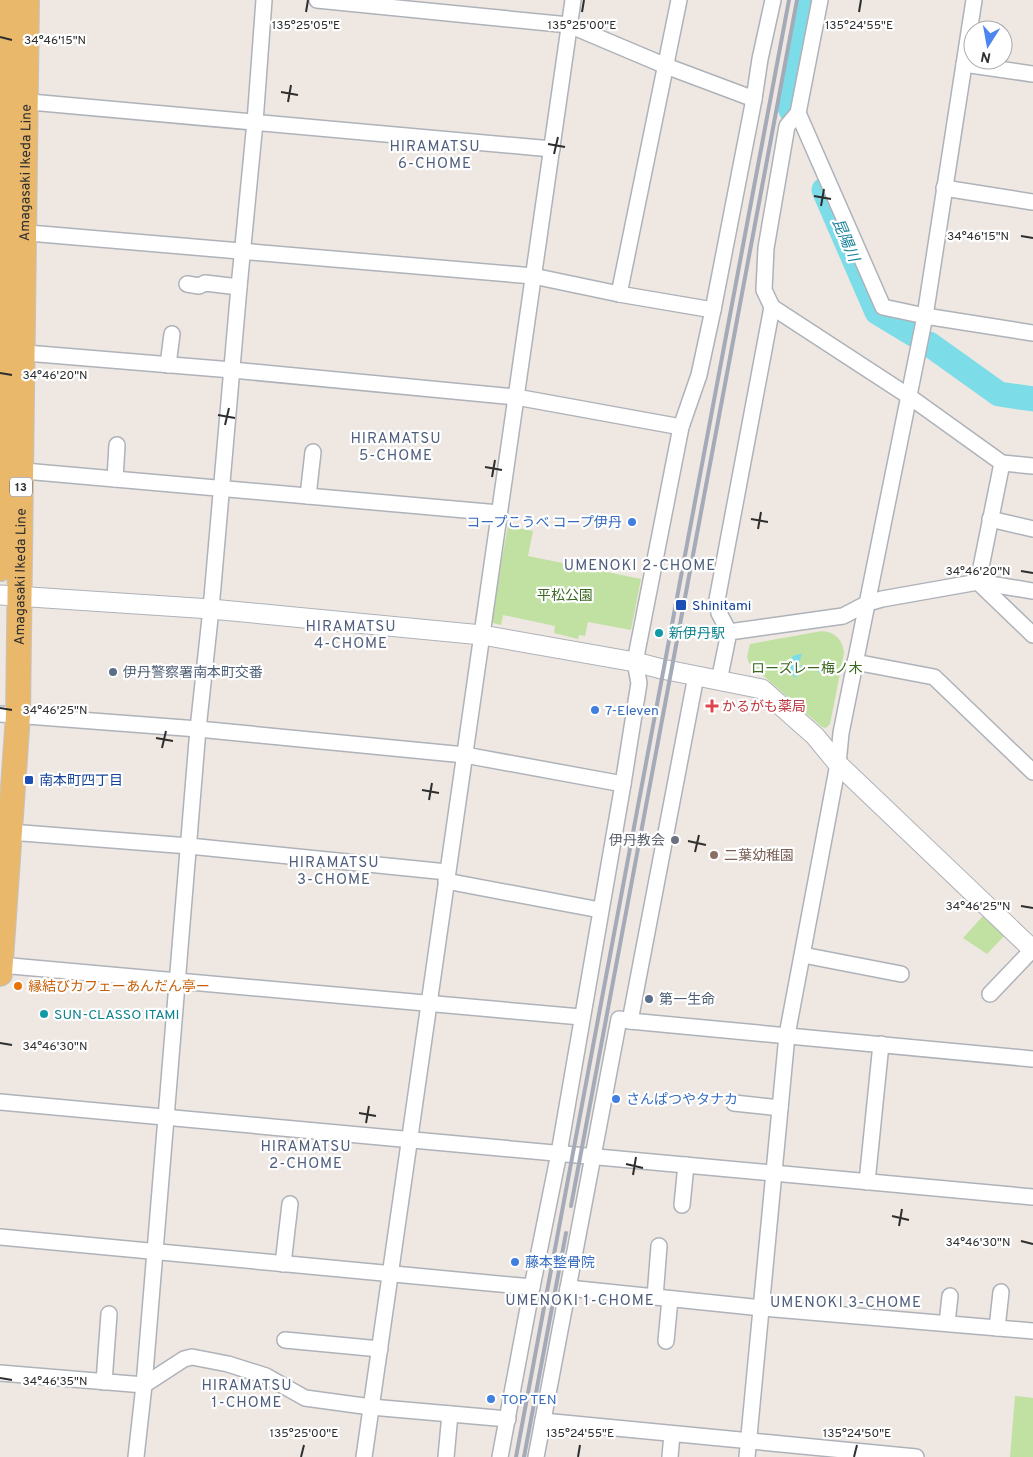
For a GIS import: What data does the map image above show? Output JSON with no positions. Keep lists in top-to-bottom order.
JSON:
{
  "streets": {
    "main road": ["Amagasaki Ikeda Line", "13"]
  },
  "districts": [
    "HIRAMATSU 6-CHOME",
    "HIRAMATSU 5-CHOME",
    "UMENOKI 2-CHOME",
    "HIRAMATSU 4-CHOME",
    "HIRAMATSU 3-CHOME",
    "HIRAMATSU 2-CHOME",
    "UMENOKI 1-CHOME",
    "UMENOKI 3-CHOME",
    "HIRAMATSU 1-CHOME"
  ],
  "water": ["昆陽川"],
  "parks": ["平松公園", "ローズレー梅ノ木"],
  "places": {
    "other": [
      "コープこうべ コープ伊丹",
      "新伊丹駅",
      "伊丹警察署南本町交番",
      "7-Eleven",
      "伊丹教会",
      "二葉幼稚園",
      "縁結びカフェーあんだん亭ー",
      "第一生命",
      "SUN-CLASSO ITAMI",
      "さんぱつやタナカ",
      "藤本整骨院",
      "TOP TEN"
    ],
    "transit": ["Shinitami", "南本町四丁目"],
    "health": ["かるがも薬局"]
  },
  "north": "bottom",
  "coordinates": [
    "135°25'05\"E",
    "135°25'00\"E",
    "135°24'55\"E",
    "34°46'15\"N",
    "34°46'20\"N",
    "34°46'25\"N",
    "34°46'30\"N",
    "34°46'35\"N",
    "135°24'50\"E"
  ]
}
